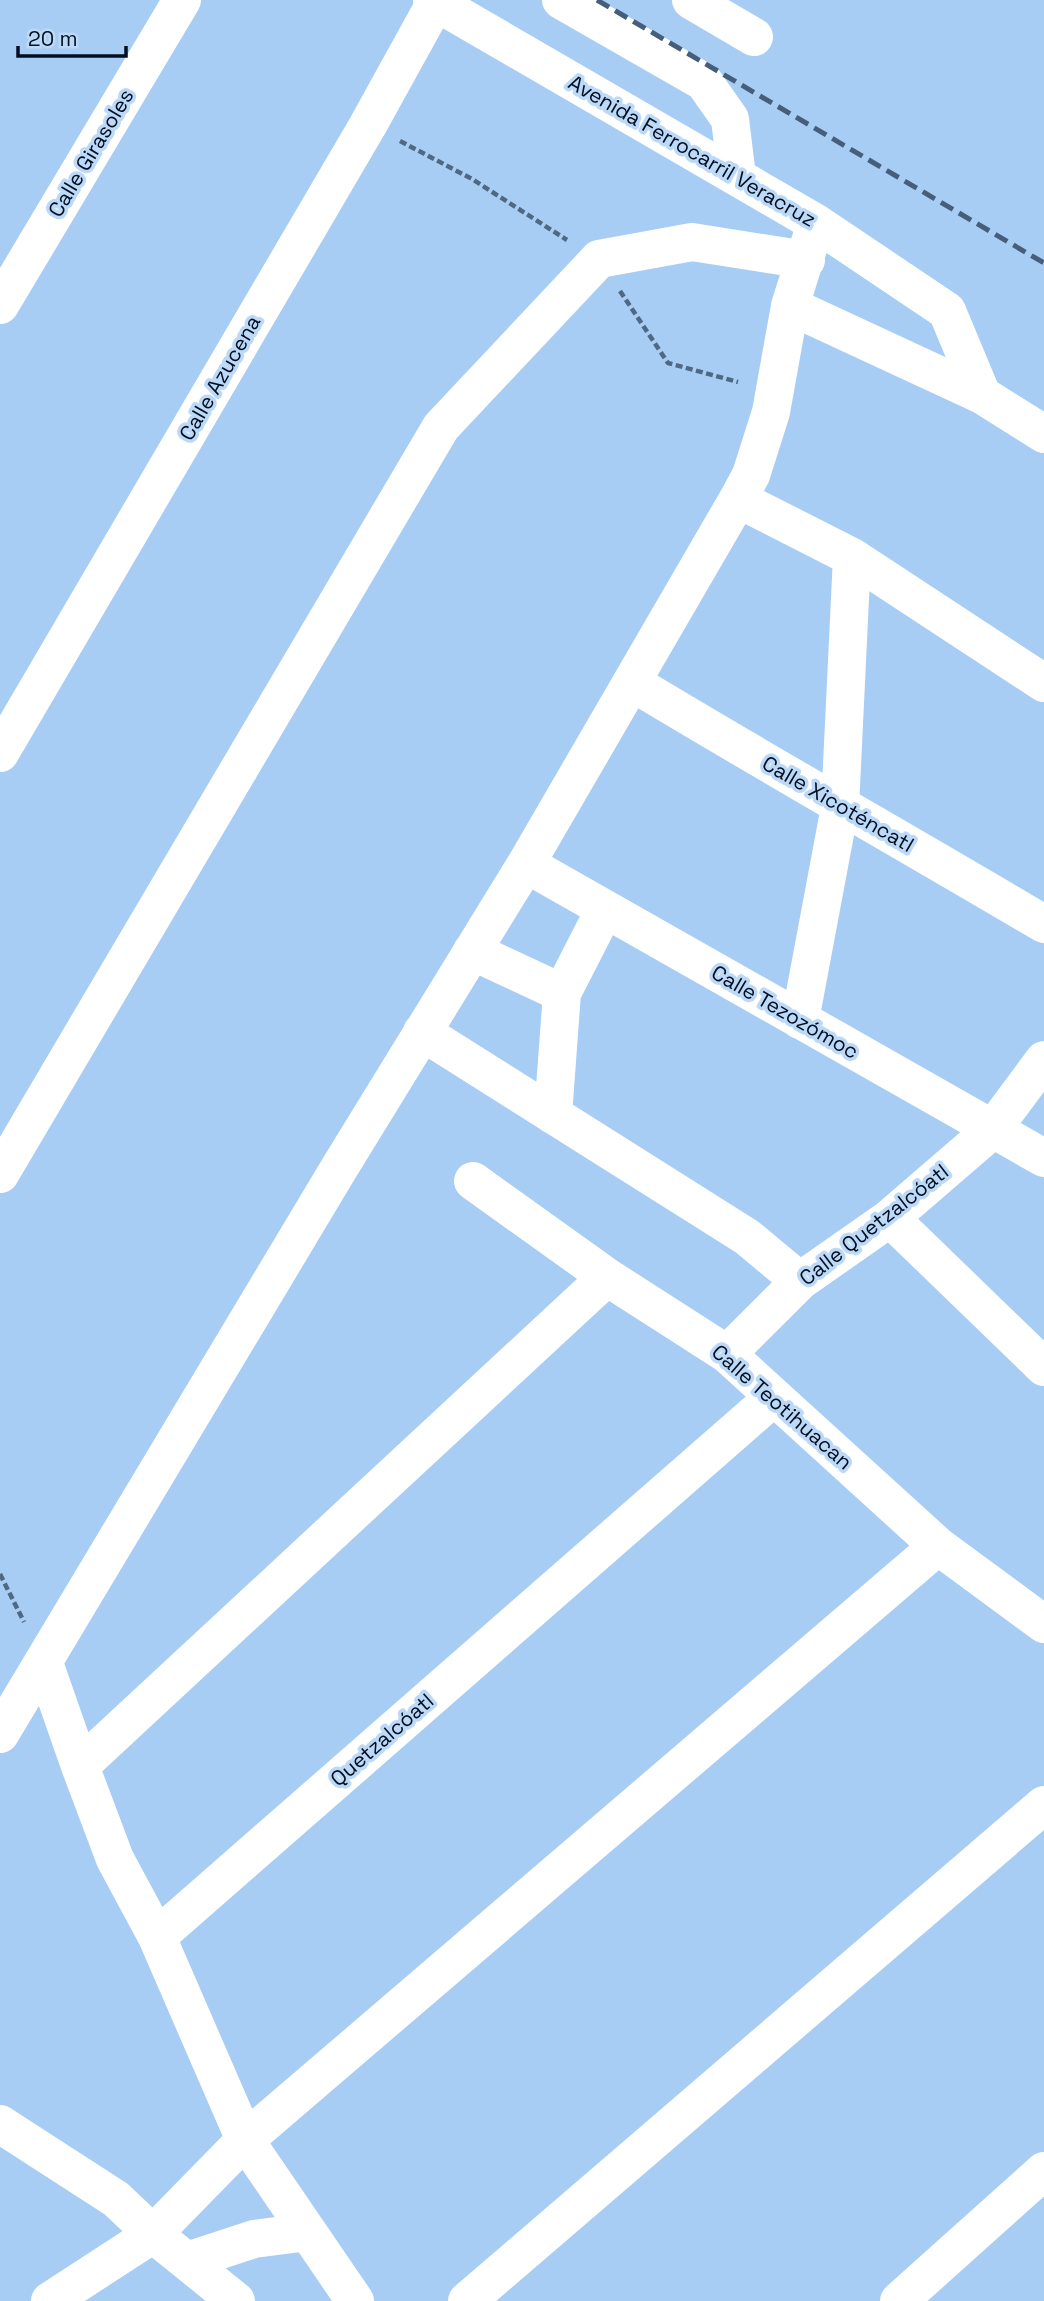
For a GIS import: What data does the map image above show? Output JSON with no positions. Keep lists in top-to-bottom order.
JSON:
{
  "streets": {
    "street": [
      "Avenida Ferrocarril Veracruz",
      "Calle Girasoles",
      "Calle Azucena",
      "Calle Xicoténcatl",
      "Calle Tezozómoc",
      "Calle Quetzalcóatl",
      "Calle Teotihuacan",
      "Quetzalcóatl"
    ]
  },
  "crossings": [
    ["Avenida Ferrocarril Veracruz", "Calle Azucena"],
    ["Calle Tezozómoc", "Calle Quetzalcóatl"],
    ["Calle Quetzalcóatl", "Calle Teotihuacan"],
    ["Calle Teotihuacan", "Quetzalcóatl"]
  ],
  "scale_bar": "20 m"
}
